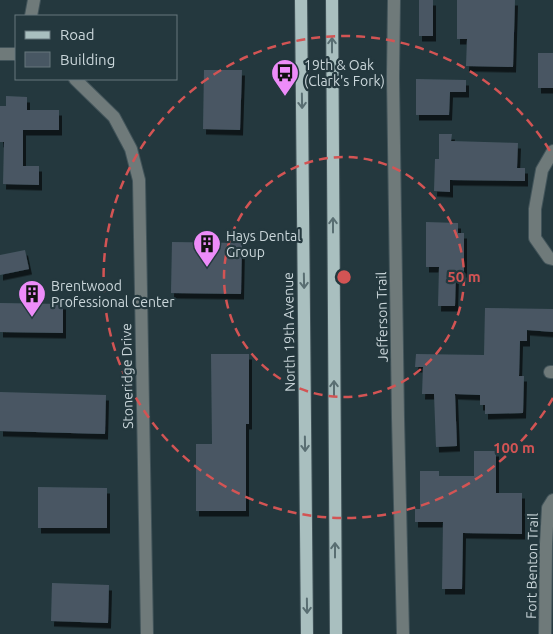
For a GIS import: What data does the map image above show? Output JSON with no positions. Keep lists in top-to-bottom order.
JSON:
{
  "streets": {
    "main road": ["North 19th Avenue"],
    "street": ["Jefferson Trail", "Stoneridge Drive", "Fort Benton Trail"]
  },
  "places": {
    "bus stop": ["19th & Oak (Clark's Fork)"],
    "building": ["Hays Dental Group", "Brentwood Professional Center"]
  },
  "legend": ["Road", "Building"],
  "rings": ["50 m", "100 m"]
}
